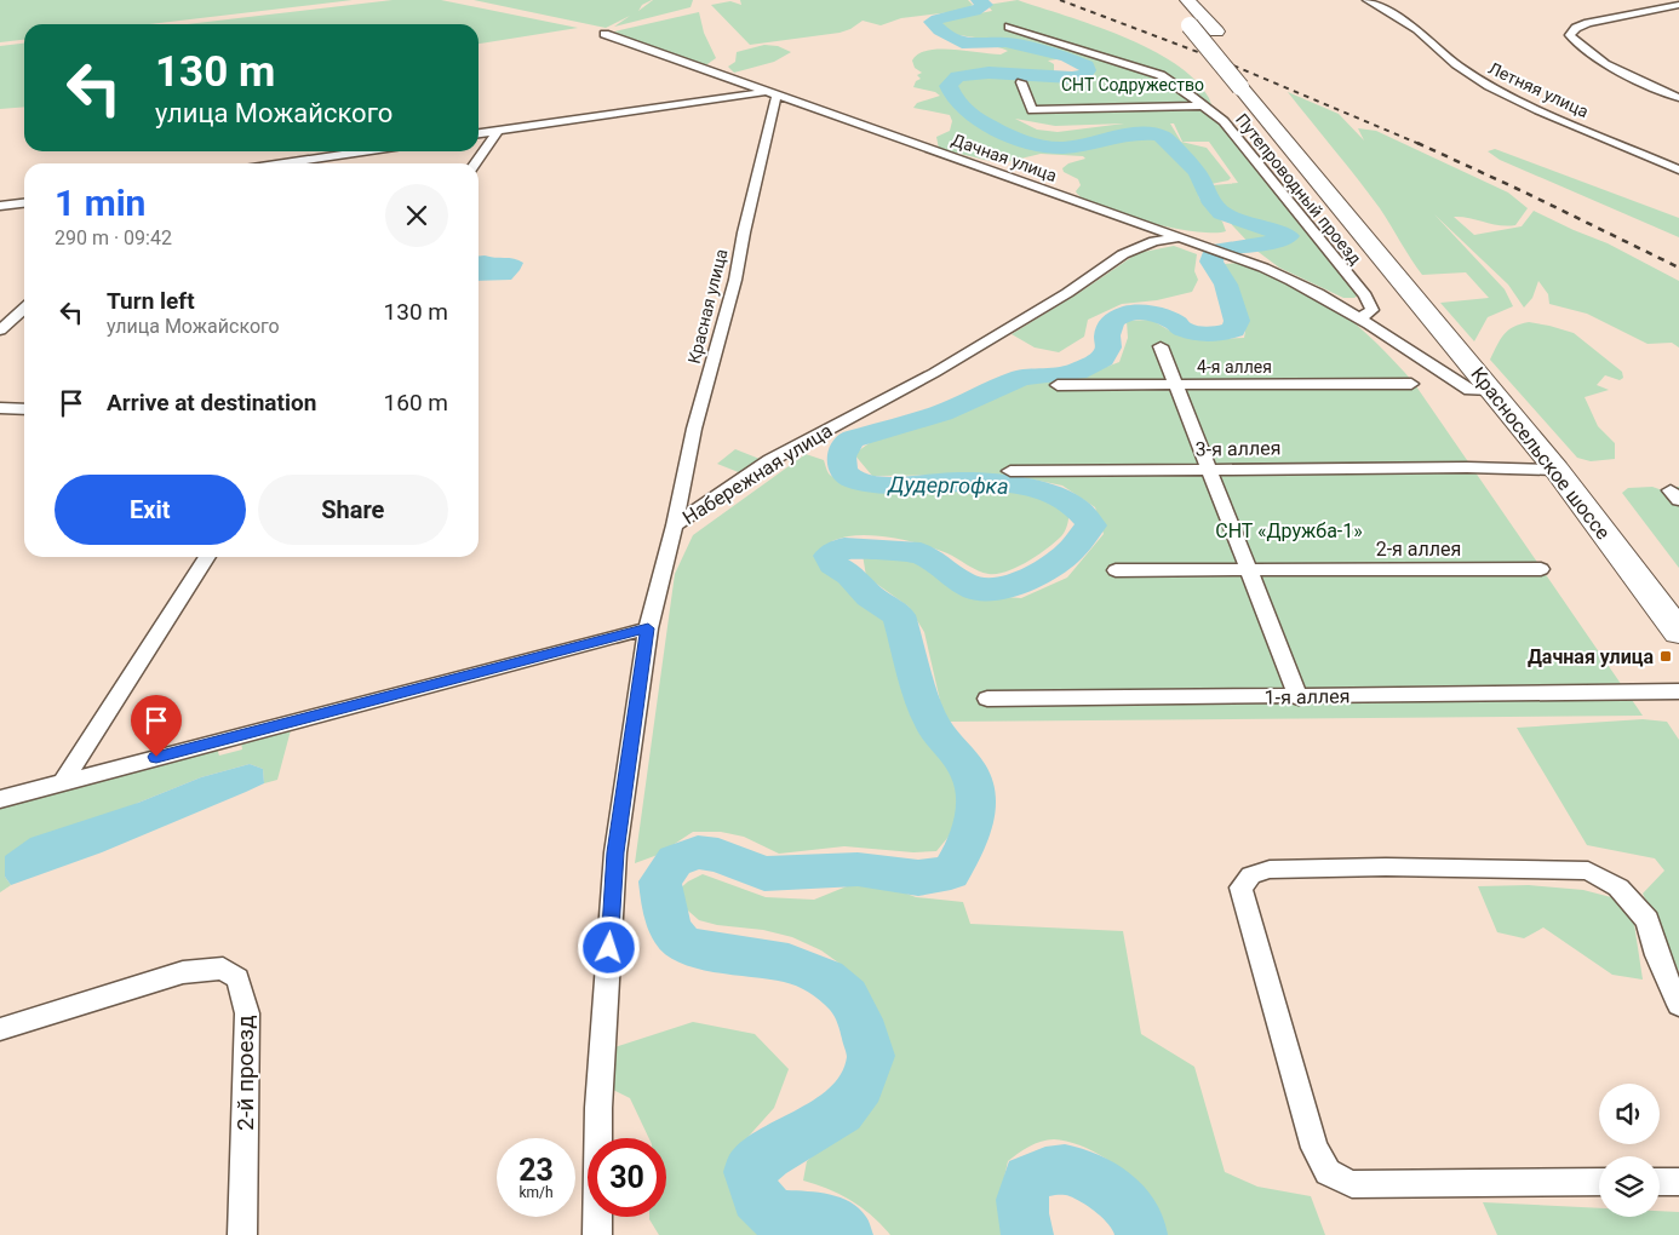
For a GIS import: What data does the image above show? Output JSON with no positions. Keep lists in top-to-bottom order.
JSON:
{
  "streets": {
    "highway": ["Красносельское шоссе"],
    "street": [
      "Летняя улица",
      "Дачная улица",
      "Путепроводный проезд",
      "Красная улица",
      "4-я аллея",
      "3-я аллея",
      "Набережная улица",
      "2-я аллея",
      "1-я аллея",
      "2-й проезд"
    ]
  },
  "crossings": [
    ["Дачная улица", "Путепроводный проезд"],
    ["Дачная улица", "Красная улица"],
    ["Дачная улица", "Красносельское шоссе"],
    ["Дачная улица", "Набережная улица"],
    ["Красная улица", "Набережная улица"],
    ["3-я аллея", "Красносельское шоссе"]
  ],
  "water": ["Дудергофка"],
  "parks": ["СНТ Содружество", "СНТ «Дружба-1»"],
  "places": {
    "transit": ["Дачная улица"]
  },
  "page": {
    "turn": ["130 m", "улица Можайского"],
    "heading": ["1 min", "290 m · 09:42"],
    "list": [
      {
        "name": "Turn left",
        "note": "улица Можайского",
        "value": "130 m"
      },
      {
        "name": "Arrive at destination",
        "value": "160 m"
      }
    ],
    "buttons": ["Exit", "Share"],
    "speed": "23 km/h",
    "limit": "30"
  }
}
